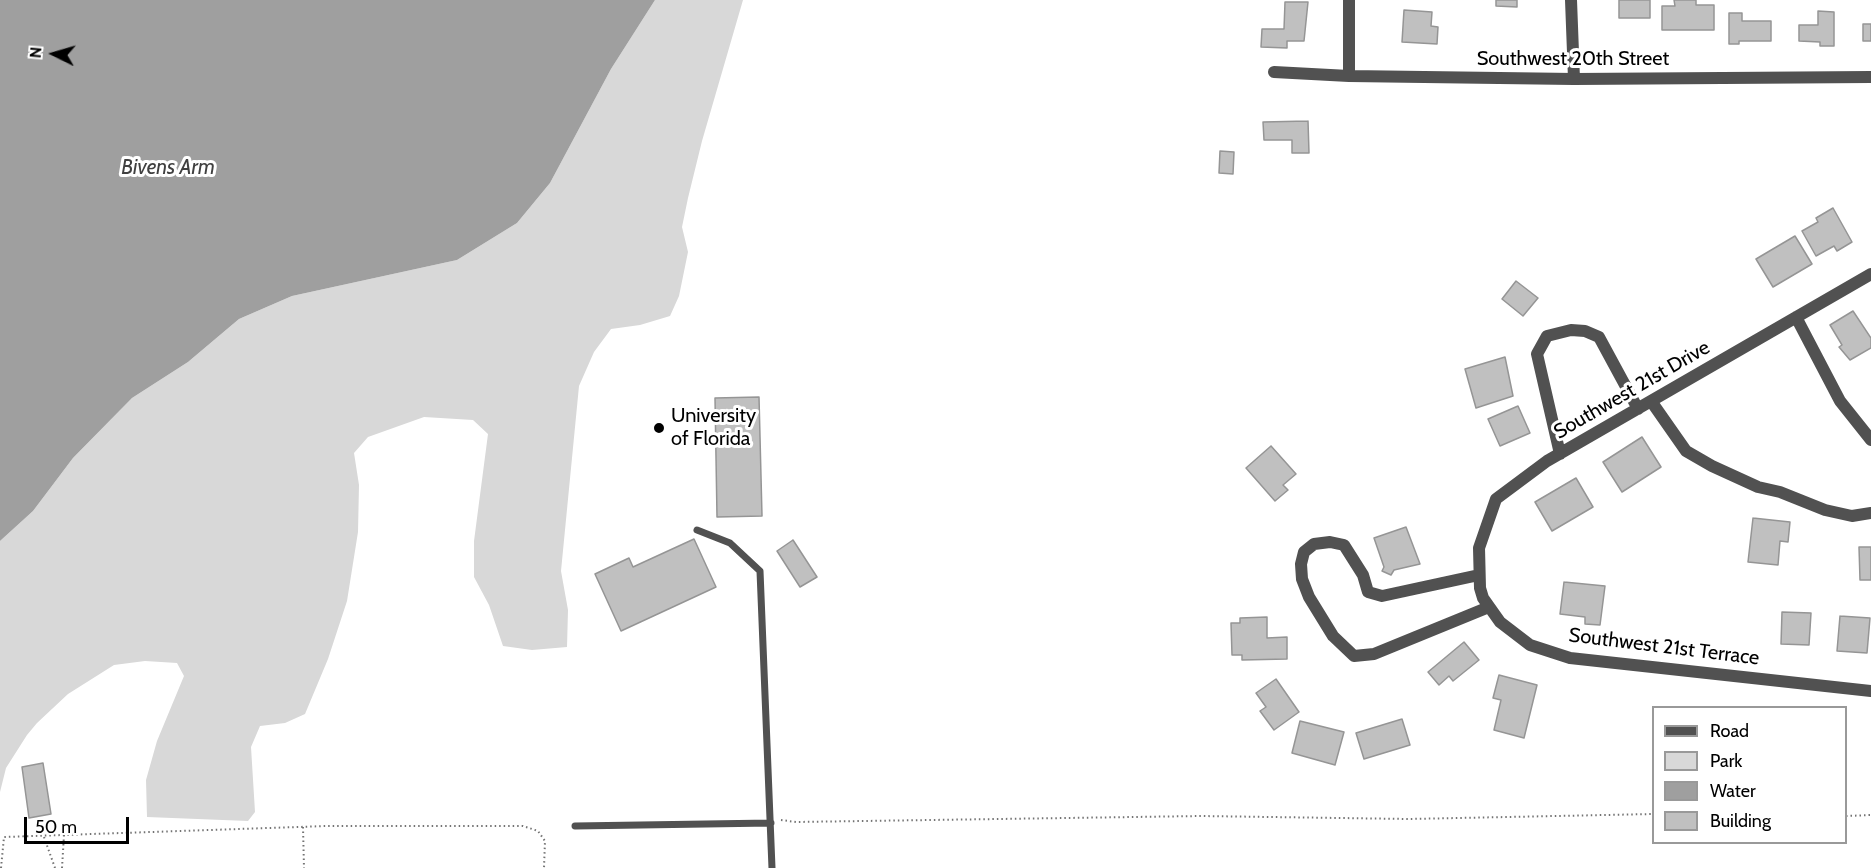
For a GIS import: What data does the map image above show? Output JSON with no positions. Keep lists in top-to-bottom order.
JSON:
{
  "streets": {
    "street": ["Southwest 20th Street", "Southwest 21st Drive", "Southwest 21st Terrace"]
  },
  "crossings": [
    ["Southwest 21st Drive", "Southwest 21st Terrace"]
  ],
  "water": ["Bivens Arm"],
  "places": ["University of Florida"],
  "legend": [
    "Road",
    "Park",
    "Water",
    "Building"
  ],
  "scale_bar": "50 m",
  "north": "left"
}
